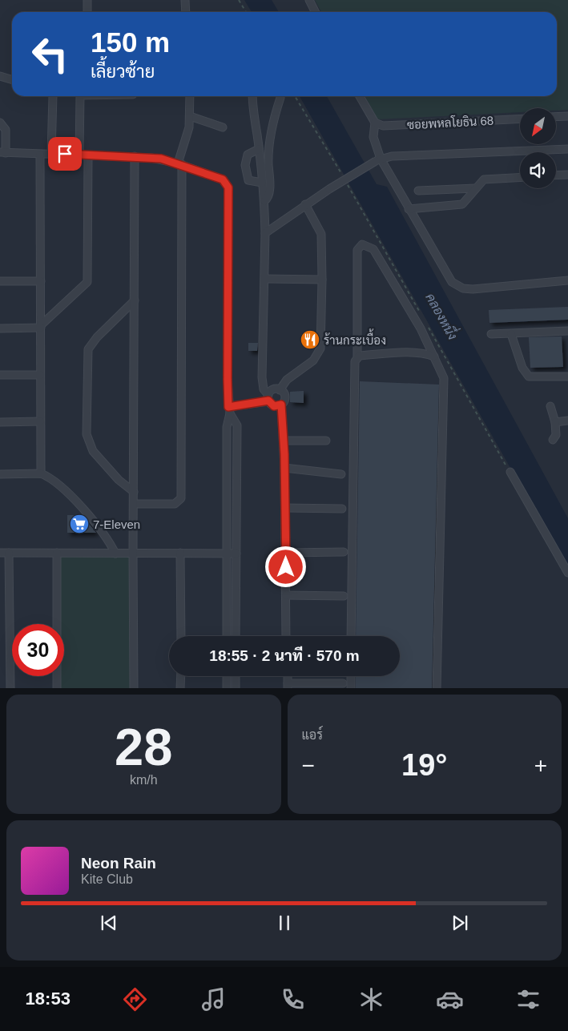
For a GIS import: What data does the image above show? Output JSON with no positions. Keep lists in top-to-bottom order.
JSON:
{
  "streets": {
    "street": ["ซอยพหลโยธิน 68"]
  },
  "water": ["คลองหนึ่ง"],
  "places": {
    "restaurant": ["ร้านกระเบื้อง"],
    "supermarket": ["7-Eleven"]
  },
  "north": "bottom left",
  "page": {
    "turn": ["150 m", "เลี้ยวซ้าย"],
    "limit": "30",
    "trip": "18:55 · 2 นาที · 570 m",
    "tile": [
      ["28", "km/h"],
      "แอร์"
    ],
    "heat": ["−", "19°", "+"],
    "song": ["Neon Rain", "Kite Club"],
    "tabs": "18:53"
  }
}
